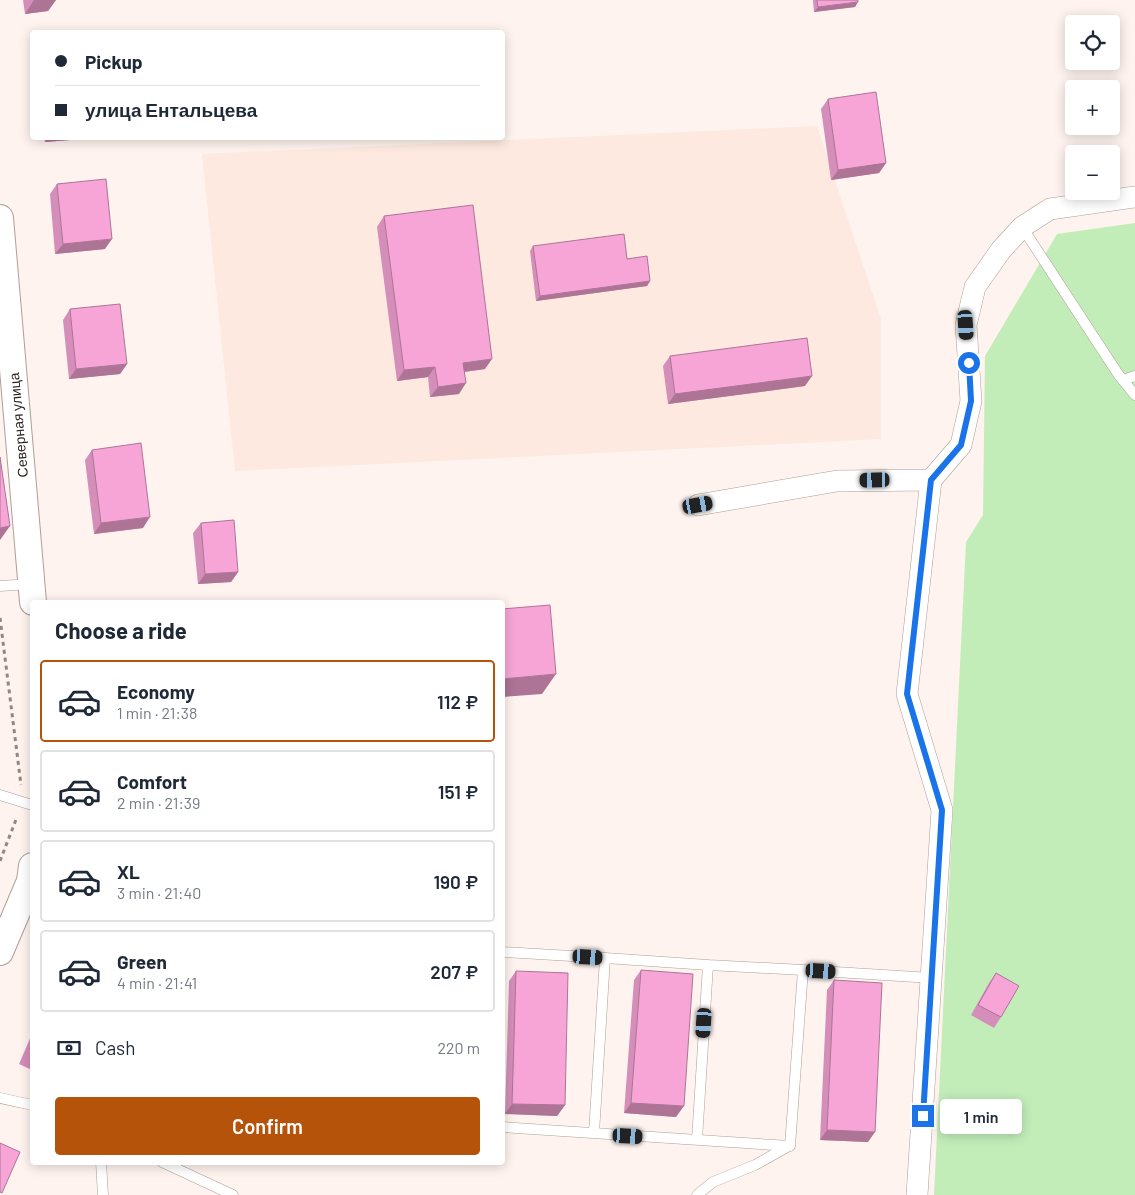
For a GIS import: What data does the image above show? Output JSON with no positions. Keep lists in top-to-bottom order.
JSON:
{
  "streets": {
    "street": ["Северная улица"]
  },
  "page": {
    "map_buttons": ["+", "−"],
    "banner": ["Pickup", "улица Ентальцева"],
    "heading": "Choose a ride",
    "list": [
      {
        "name": "Economy",
        "note": "1 min · 21:38",
        "value": "112 ₽"
      },
      {
        "name": "Comfort",
        "note": "2 min · 21:39",
        "value": "151 ₽"
      },
      {
        "name": "XL",
        "note": "3 min · 21:40",
        "value": "190 ₽"
      },
      {
        "name": "Green",
        "note": "4 min · 21:41",
        "value": "207 ₽"
      }
    ],
    "pay": ["Cash", "220 m"],
    "buttons": "Confirm",
    "bubble": "1 min"
  }
}
